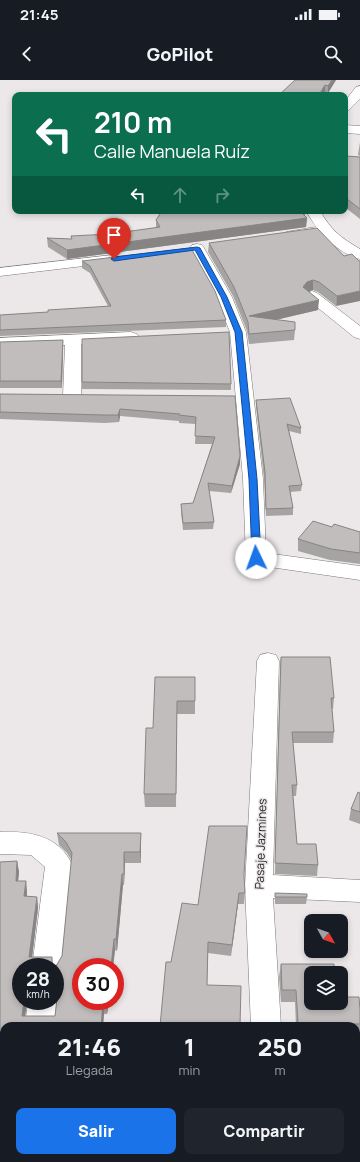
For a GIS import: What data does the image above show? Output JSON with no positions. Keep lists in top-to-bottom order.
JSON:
{
  "streets": {
    "street": ["Pasaje Jazmines"]
  },
  "north": "bottom right",
  "page": {
    "status": "21:45",
    "header": "GoPilot",
    "turn": ["210 m", "Calle Manuela Ruíz"],
    "speed": "28 km/h",
    "limit": "30",
    "eta": [
      "21:46",
      "Llegada",
      "1",
      "min",
      "250",
      "m"
    ],
    "buttons": ["Salir", "Compartir"]
  }
}
